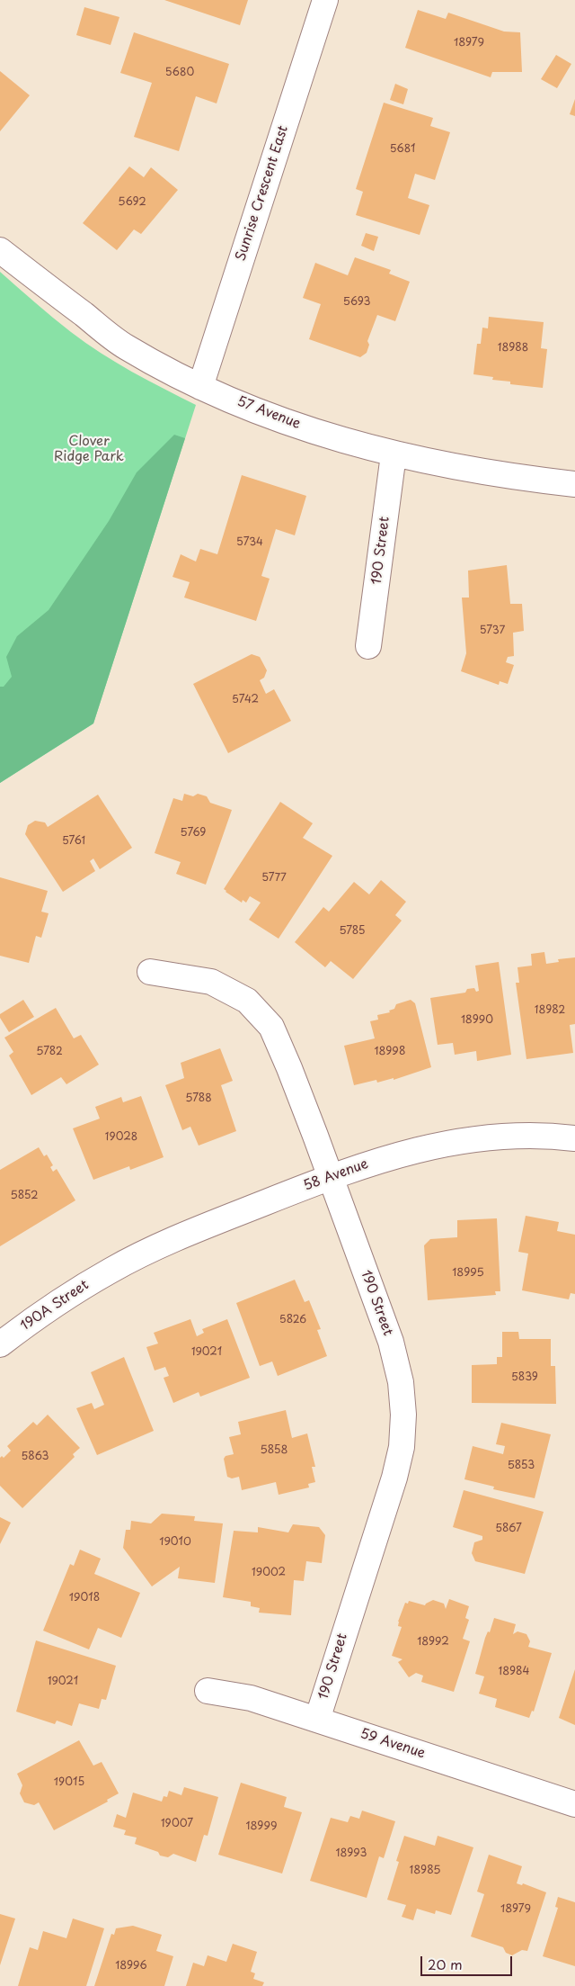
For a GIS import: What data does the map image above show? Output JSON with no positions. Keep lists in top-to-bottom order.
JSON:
{
  "streets": {
    "street": [
      "Sunrise Crescent East",
      "57 Avenue",
      "190 Street",
      "58 Avenue",
      "190A Street",
      "59 Avenue"
    ]
  },
  "crossings": [
    ["Sunrise Crescent East", "57 Avenue"],
    ["57 Avenue", "190 Street"],
    ["190 Street", "58 Avenue"],
    ["190 Street", "59 Avenue"],
    ["58 Avenue", "190A Street"]
  ],
  "parks": ["Clover Ridge Park"],
  "house_numbers": [
    "18979",
    "5680",
    "5681",
    "5692",
    "5693",
    "18988",
    "5734",
    "5737",
    "5742",
    "5769",
    "5761",
    "5777",
    "5785",
    "18982",
    "18990",
    "5782",
    "18998",
    "5788",
    "19028",
    "5852",
    "18995",
    "5826",
    "19021",
    "5839",
    "5858",
    "5863",
    "5853",
    "5867",
    "19010",
    "19002",
    "19018",
    "18992",
    "18984",
    "19021",
    "19015",
    "19007",
    "18999",
    "18993",
    "18985",
    "18979",
    "18996"
  ],
  "scale_bar": "20 m"
}
